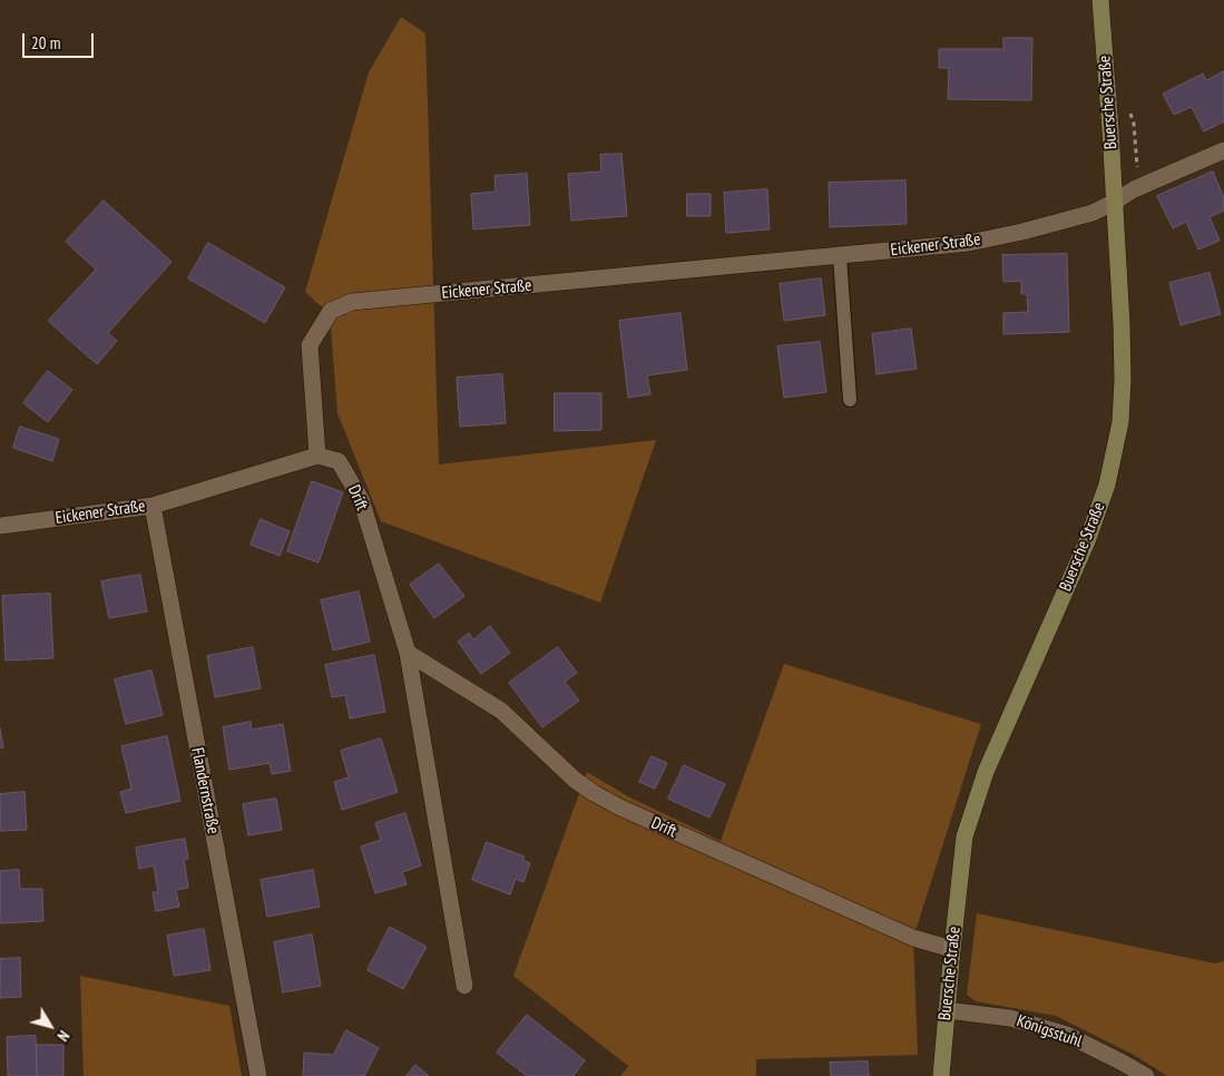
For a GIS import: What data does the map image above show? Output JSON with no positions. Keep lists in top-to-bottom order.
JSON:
{
  "streets": {
    "main road": ["Buersche Straße"],
    "street": [
      "Eickener Straße",
      "Drift",
      "Flandernstraße",
      "Königsstuhl"
    ]
  },
  "crossings": [
    ["Buersche Straße", "Eickener Straße"],
    ["Buersche Straße", "Drift"],
    ["Buersche Straße", "Königsstuhl"],
    ["Eickener Straße", "Drift"],
    ["Eickener Straße", "Flandernstraße"]
  ],
  "scale_bar": "20 m",
  "north": "bottom right"
}
